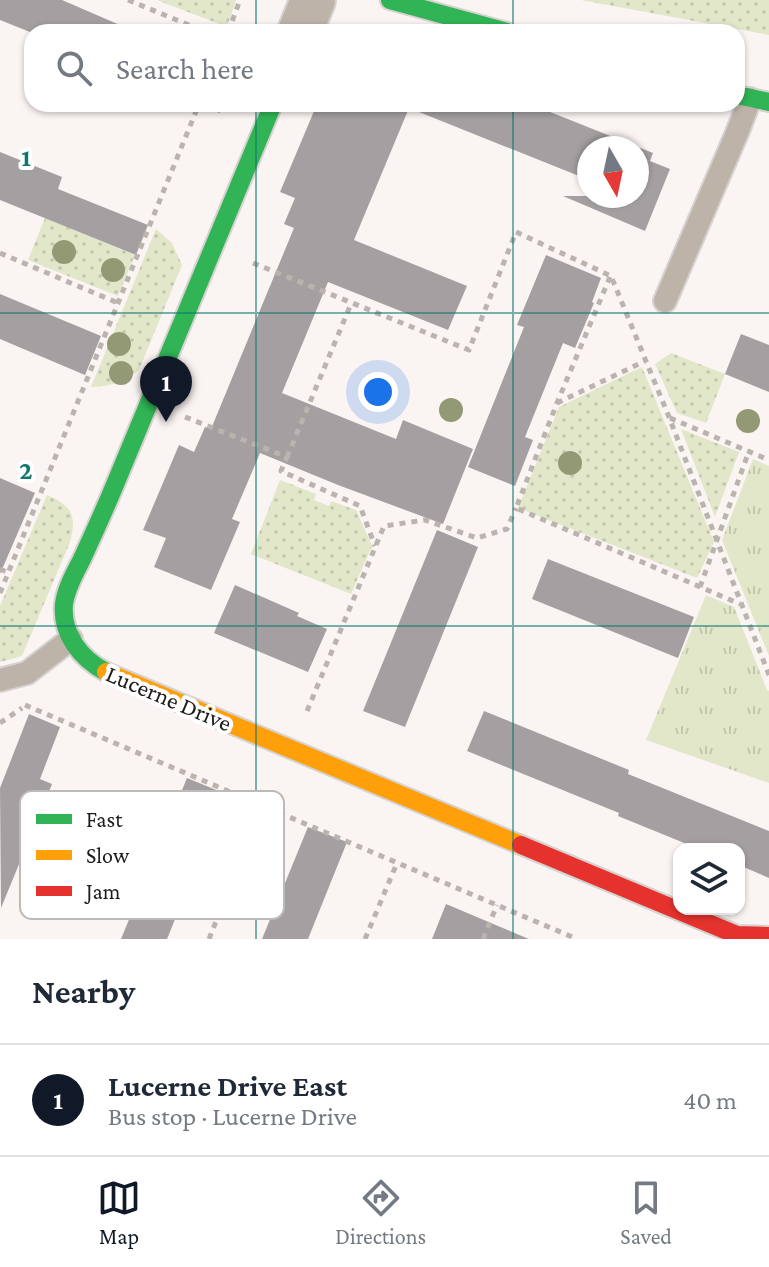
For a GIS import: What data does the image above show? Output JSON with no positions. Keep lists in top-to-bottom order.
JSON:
{
  "streets": {
    "street": ["Lucerne Drive"]
  },
  "legend": ["Fast", "Slow", "Jam"],
  "north": "bottom",
  "page": {
    "search": "Search here",
    "pins": "1",
    "heading": "Nearby",
    "list": [
      {
        "mark": "1",
        "name": "Lucerne Drive East",
        "note": "Bus stop · Lucerne Drive",
        "value": "40 m"
      }
    ],
    "nav": ["Map", "Directions", "Saved"]
  },
  "grid": {
    "rows": ["1", "2"]
  }
}
